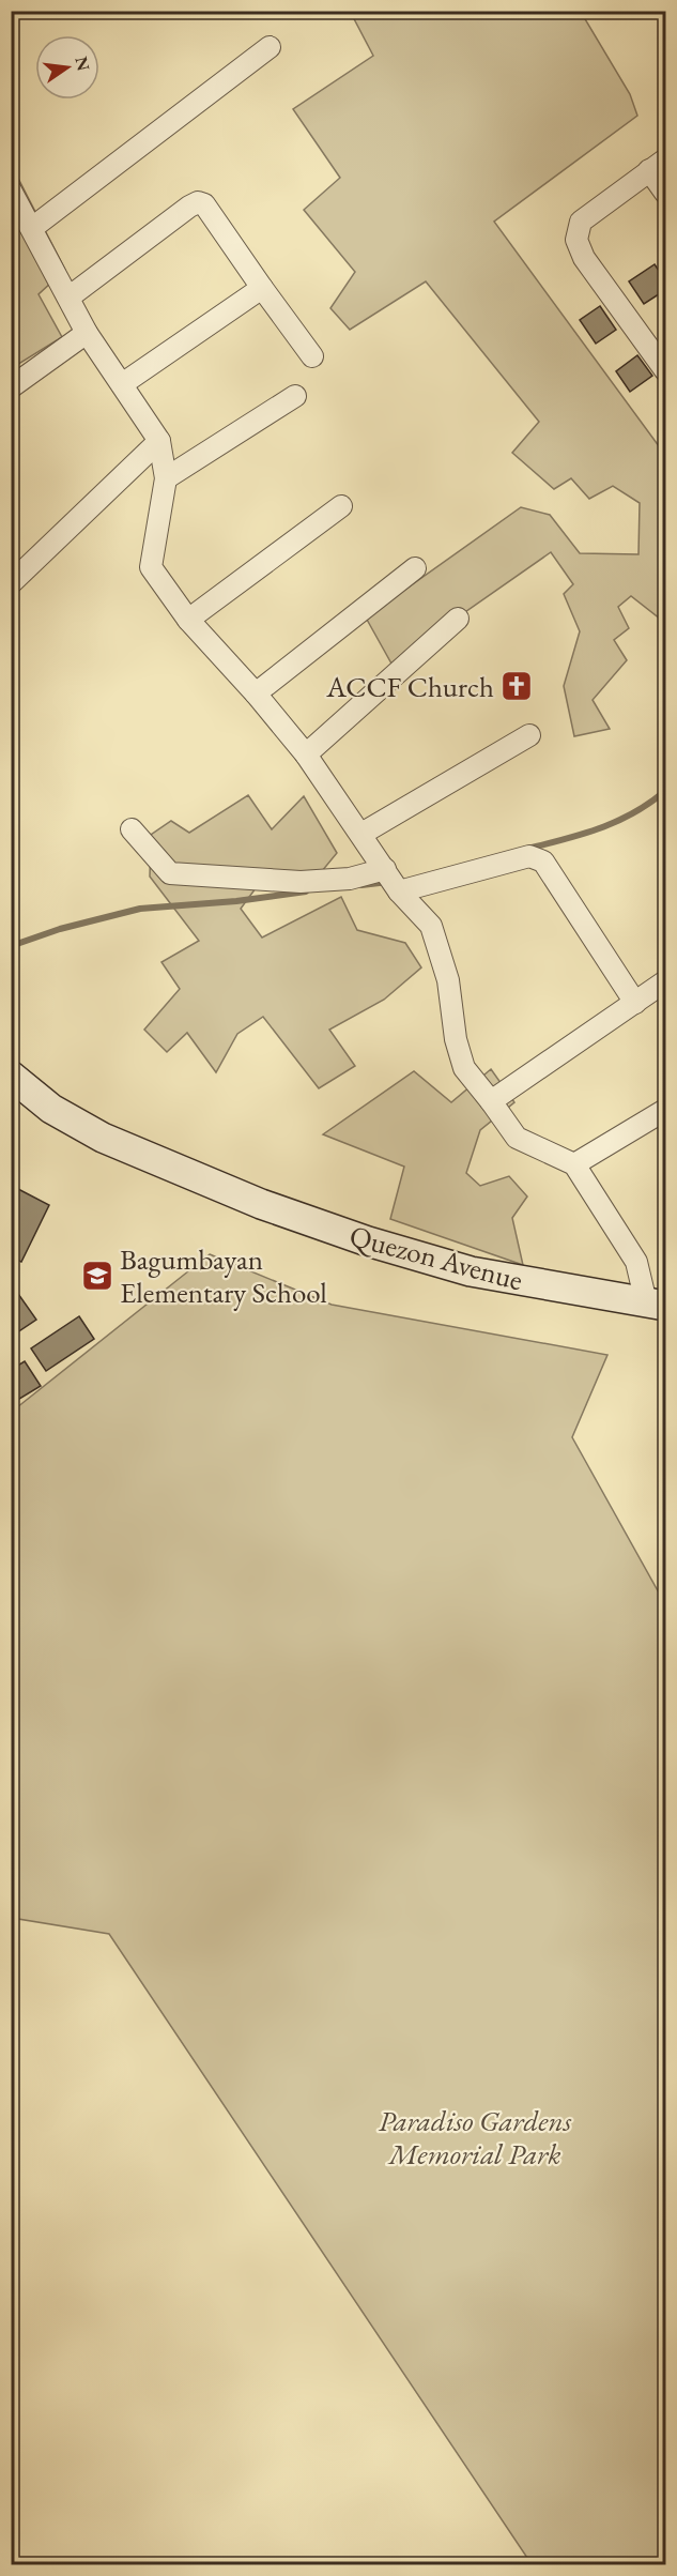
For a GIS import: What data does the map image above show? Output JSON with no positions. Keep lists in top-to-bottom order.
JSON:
{
  "streets": {
    "main road": ["Quezon Avenue"]
  },
  "parks": ["Paradiso Gardens Memorial Park"],
  "places": {
    "church": ["ACCF Church"],
    "school or university": ["Bagumbayan Elementary School"]
  },
  "north": "right"
}
